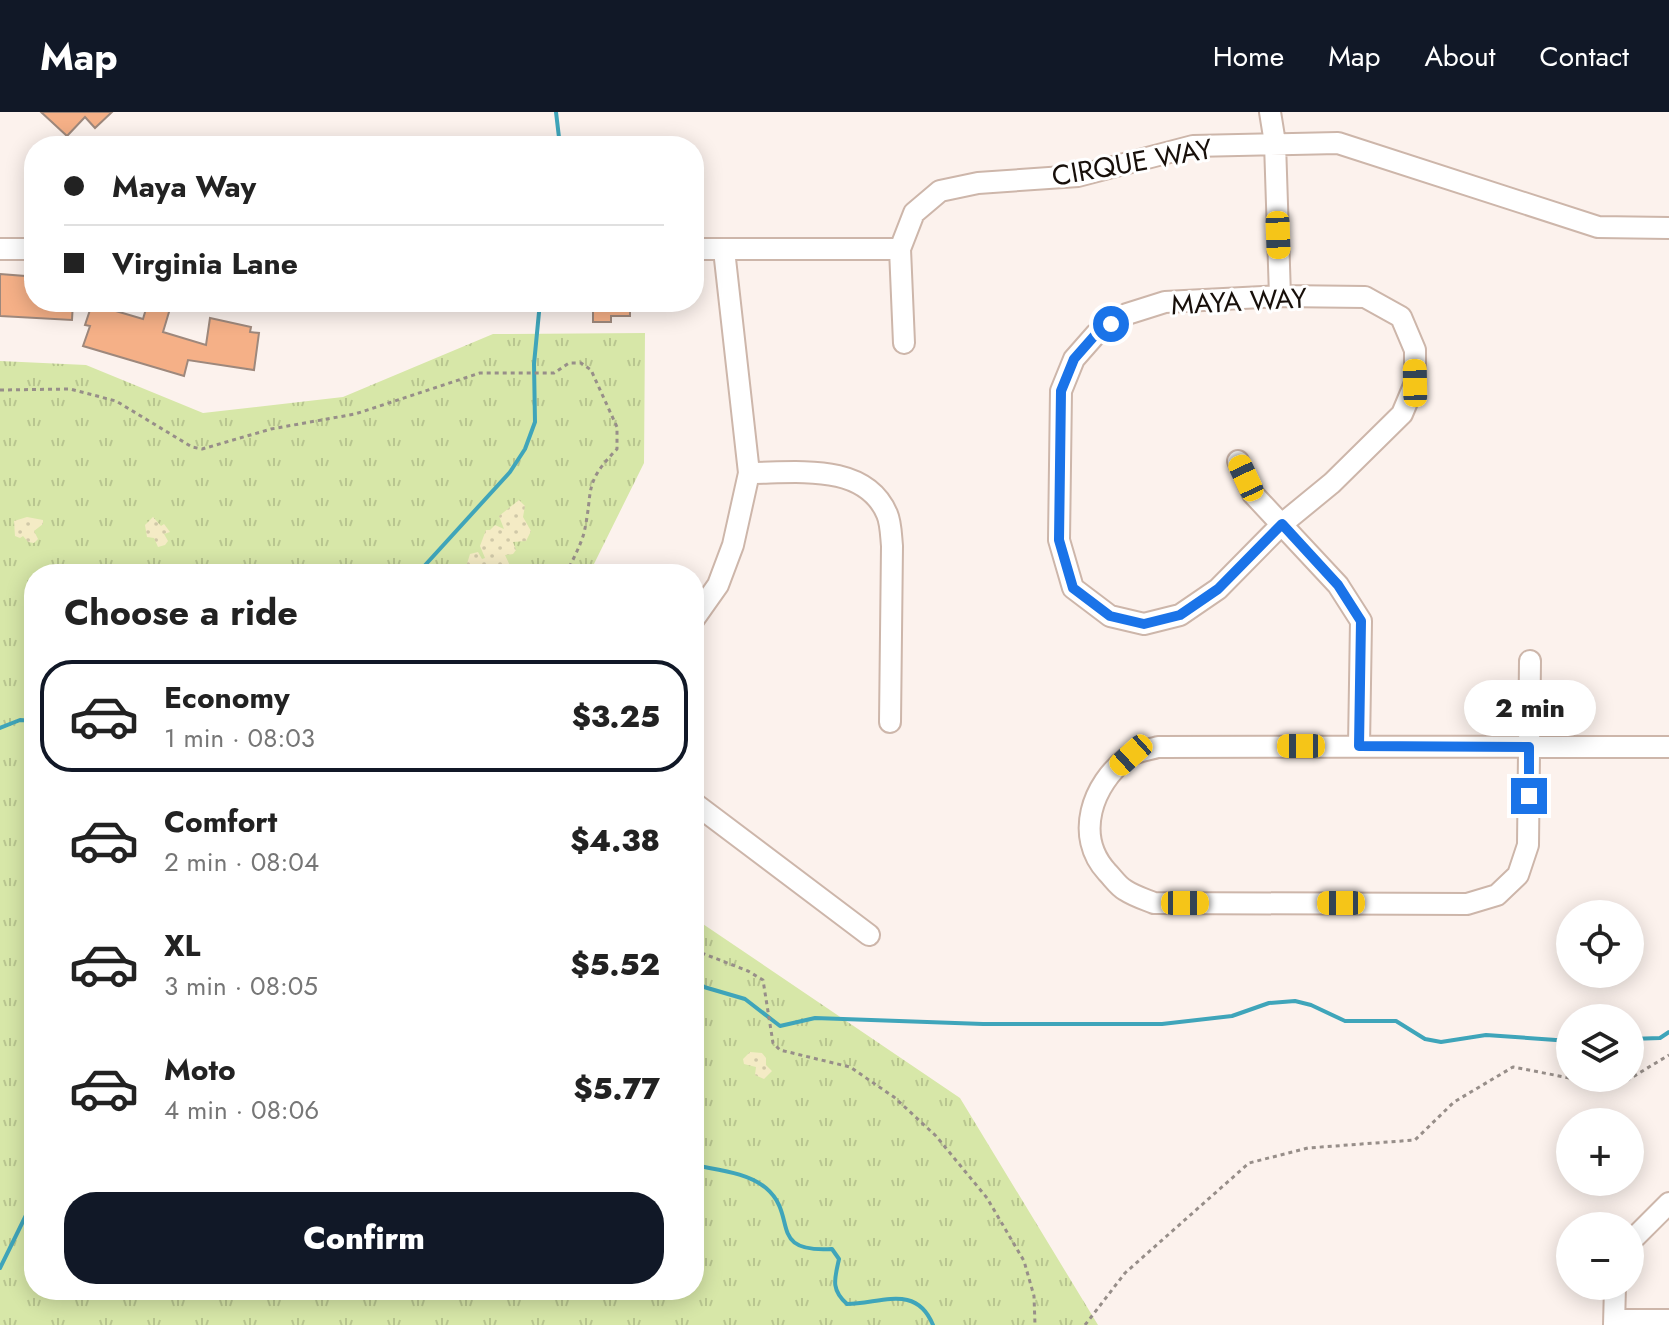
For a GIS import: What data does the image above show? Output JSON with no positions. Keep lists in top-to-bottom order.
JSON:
{
  "streets": {
    "street": ["CIRQUE WAY", "MAYA WAY"]
  },
  "page": {
    "header": "Map",
    "nav": [
      "Home",
      "Map",
      "About",
      "Contact"
    ],
    "banner": ["Maya Way", "Virginia Lane"],
    "heading": "Choose a ride",
    "list": [
      {
        "name": "Economy",
        "note": "1 min · 08:03",
        "value": "$3.25"
      },
      {
        "name": "Comfort",
        "note": "2 min · 08:04",
        "value": "$4.38"
      },
      {
        "name": "XL",
        "note": "3 min · 08:05",
        "value": "$5.52"
      },
      {
        "name": "Moto",
        "note": "4 min · 08:06",
        "value": "$5.77"
      }
    ],
    "bubble": "2 min",
    "map_buttons": ["+", "−"],
    "buttons": "Confirm"
  }
}
